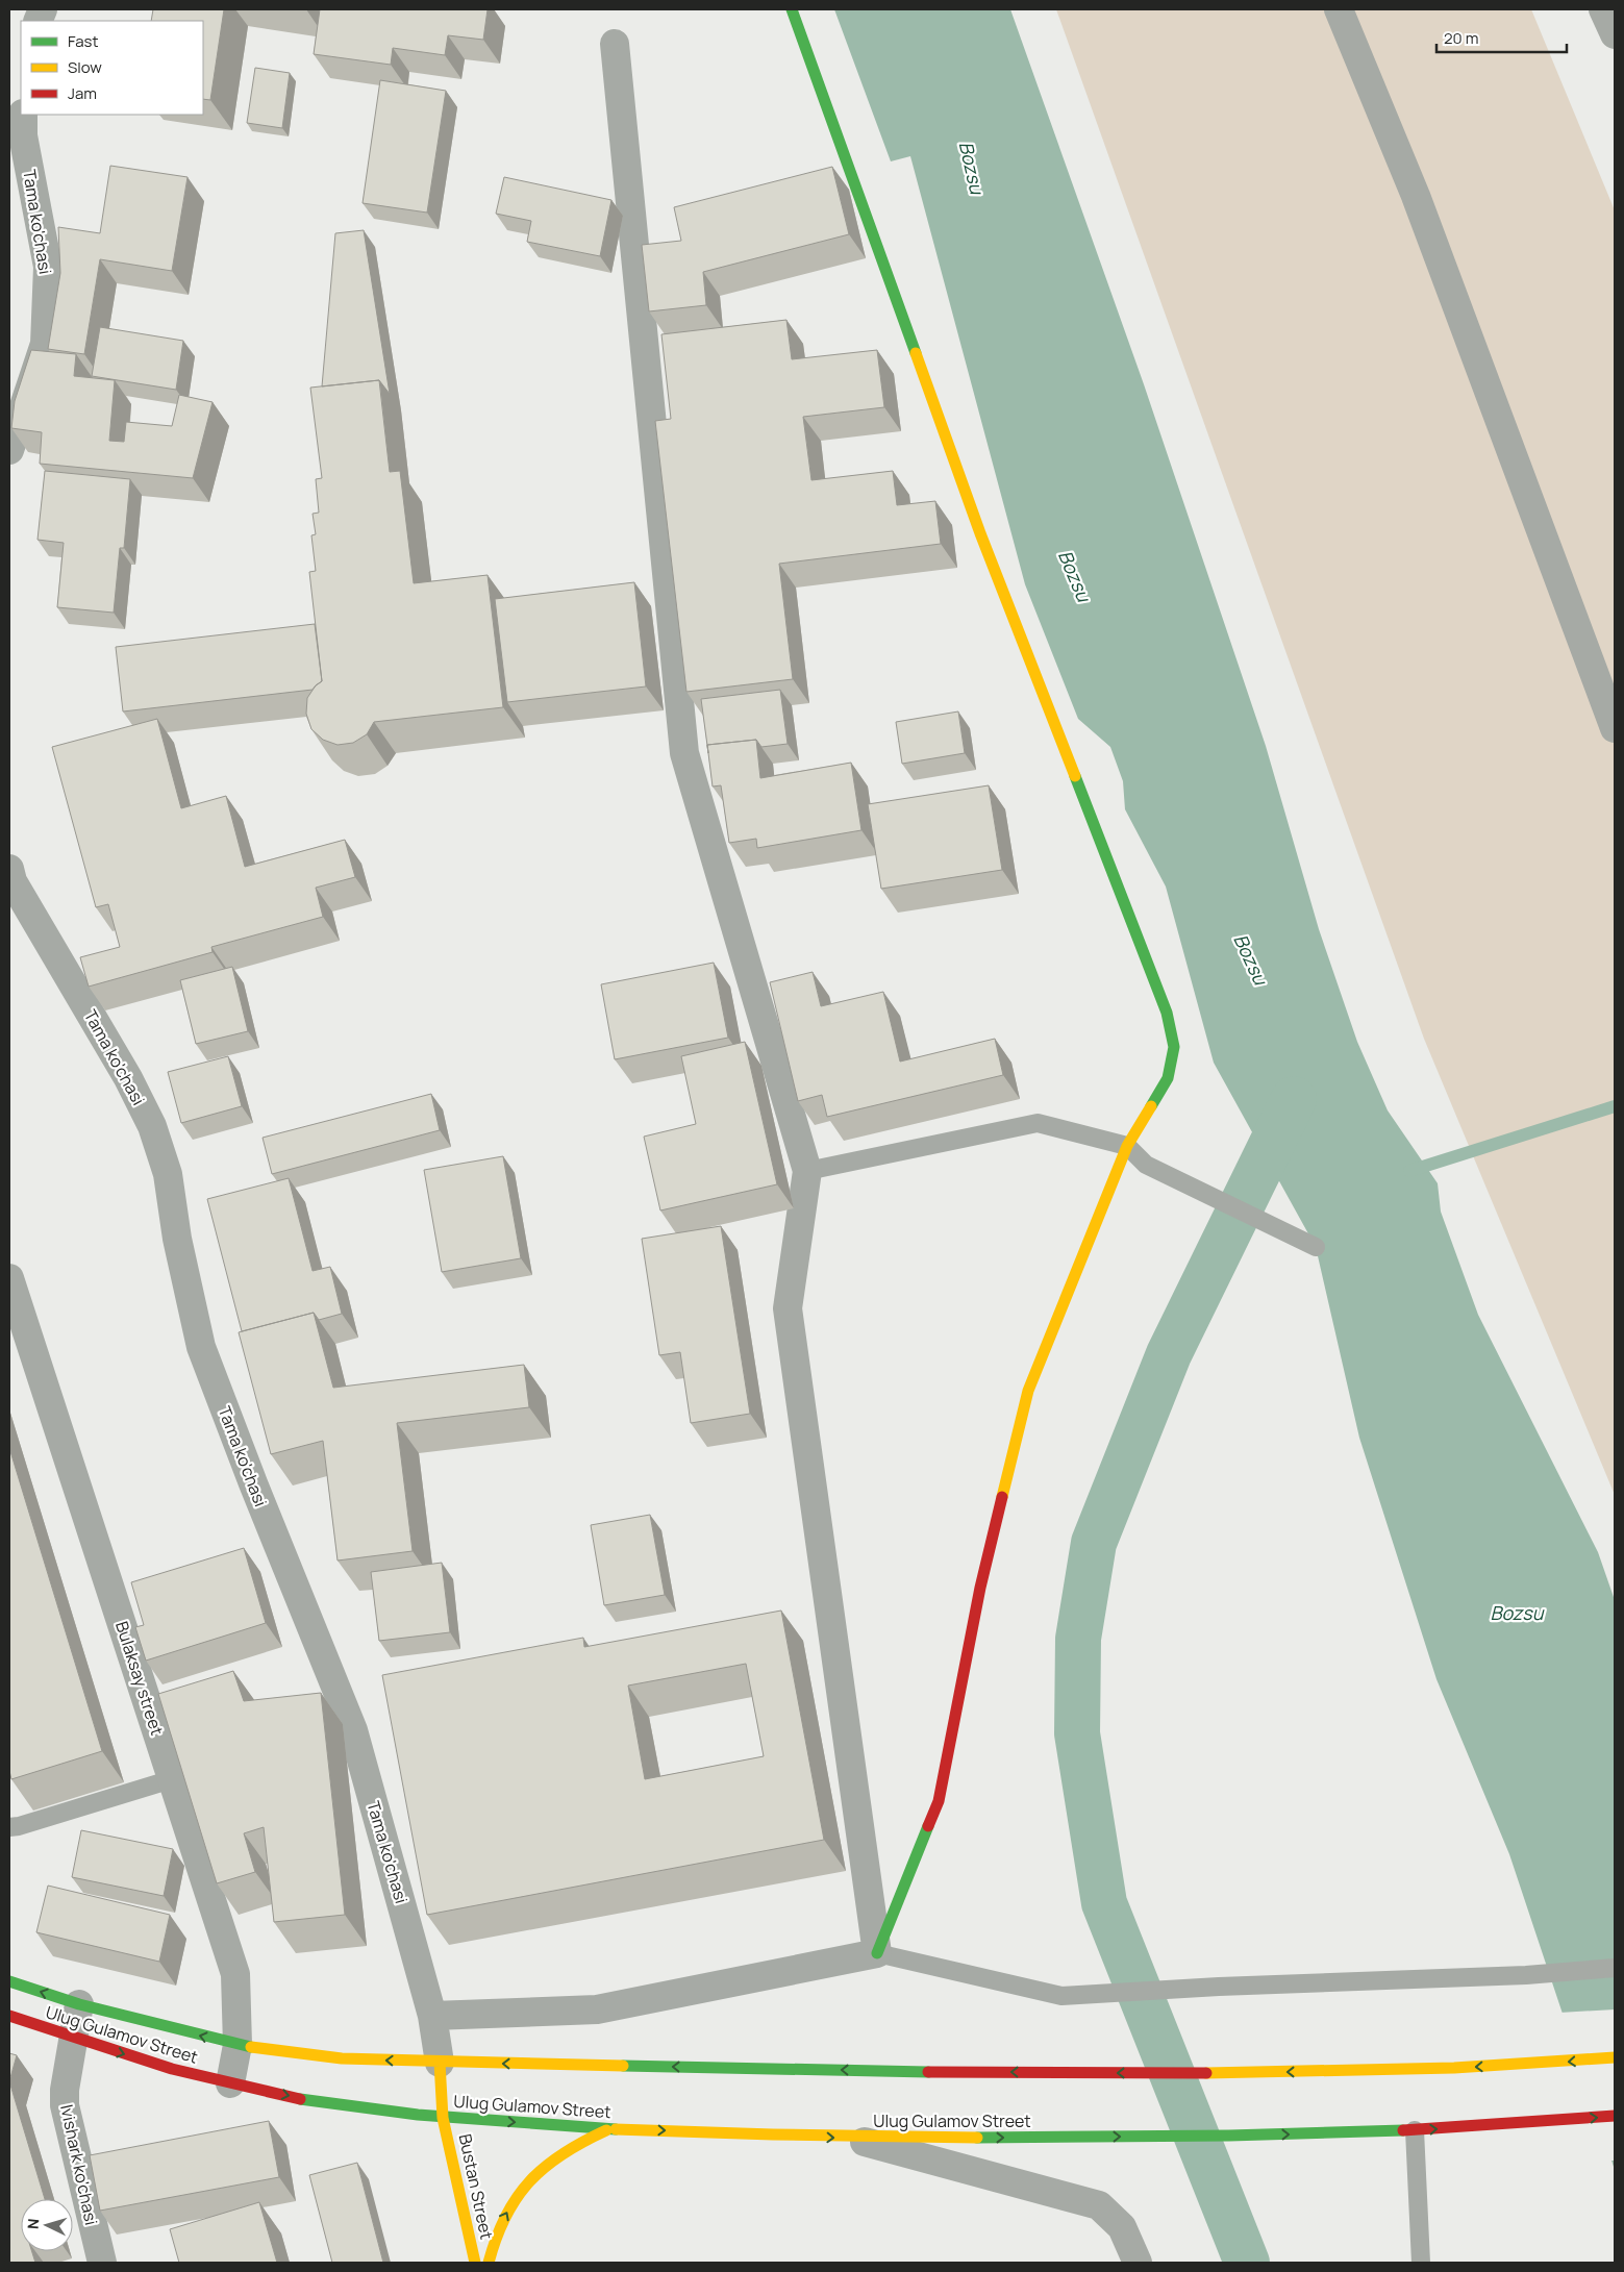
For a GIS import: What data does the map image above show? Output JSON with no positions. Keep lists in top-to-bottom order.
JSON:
{
  "streets": {
    "main road": ["Ulug Gulamov Street", "Bustan Street"],
    "street": ["Tama ko'chasi", "Bulaksay street", "Ivishark ko'chasi"]
  },
  "crossings": [
    ["Tama ko'chasi", "Ulug Gulamov Street"],
    ["Tama ko'chasi", "Bustan Street"],
    ["Bulaksay street", "Ulug Gulamov Street"],
    ["Ulug Gulamov Street", "Ivishark ko'chasi"],
    ["Ulug Gulamov Street", "Bustan Street"]
  ],
  "water": ["Bozsu"],
  "legend": ["Fast", "Slow", "Jam"],
  "scale_bar": "20 m",
  "north": "left"
}
